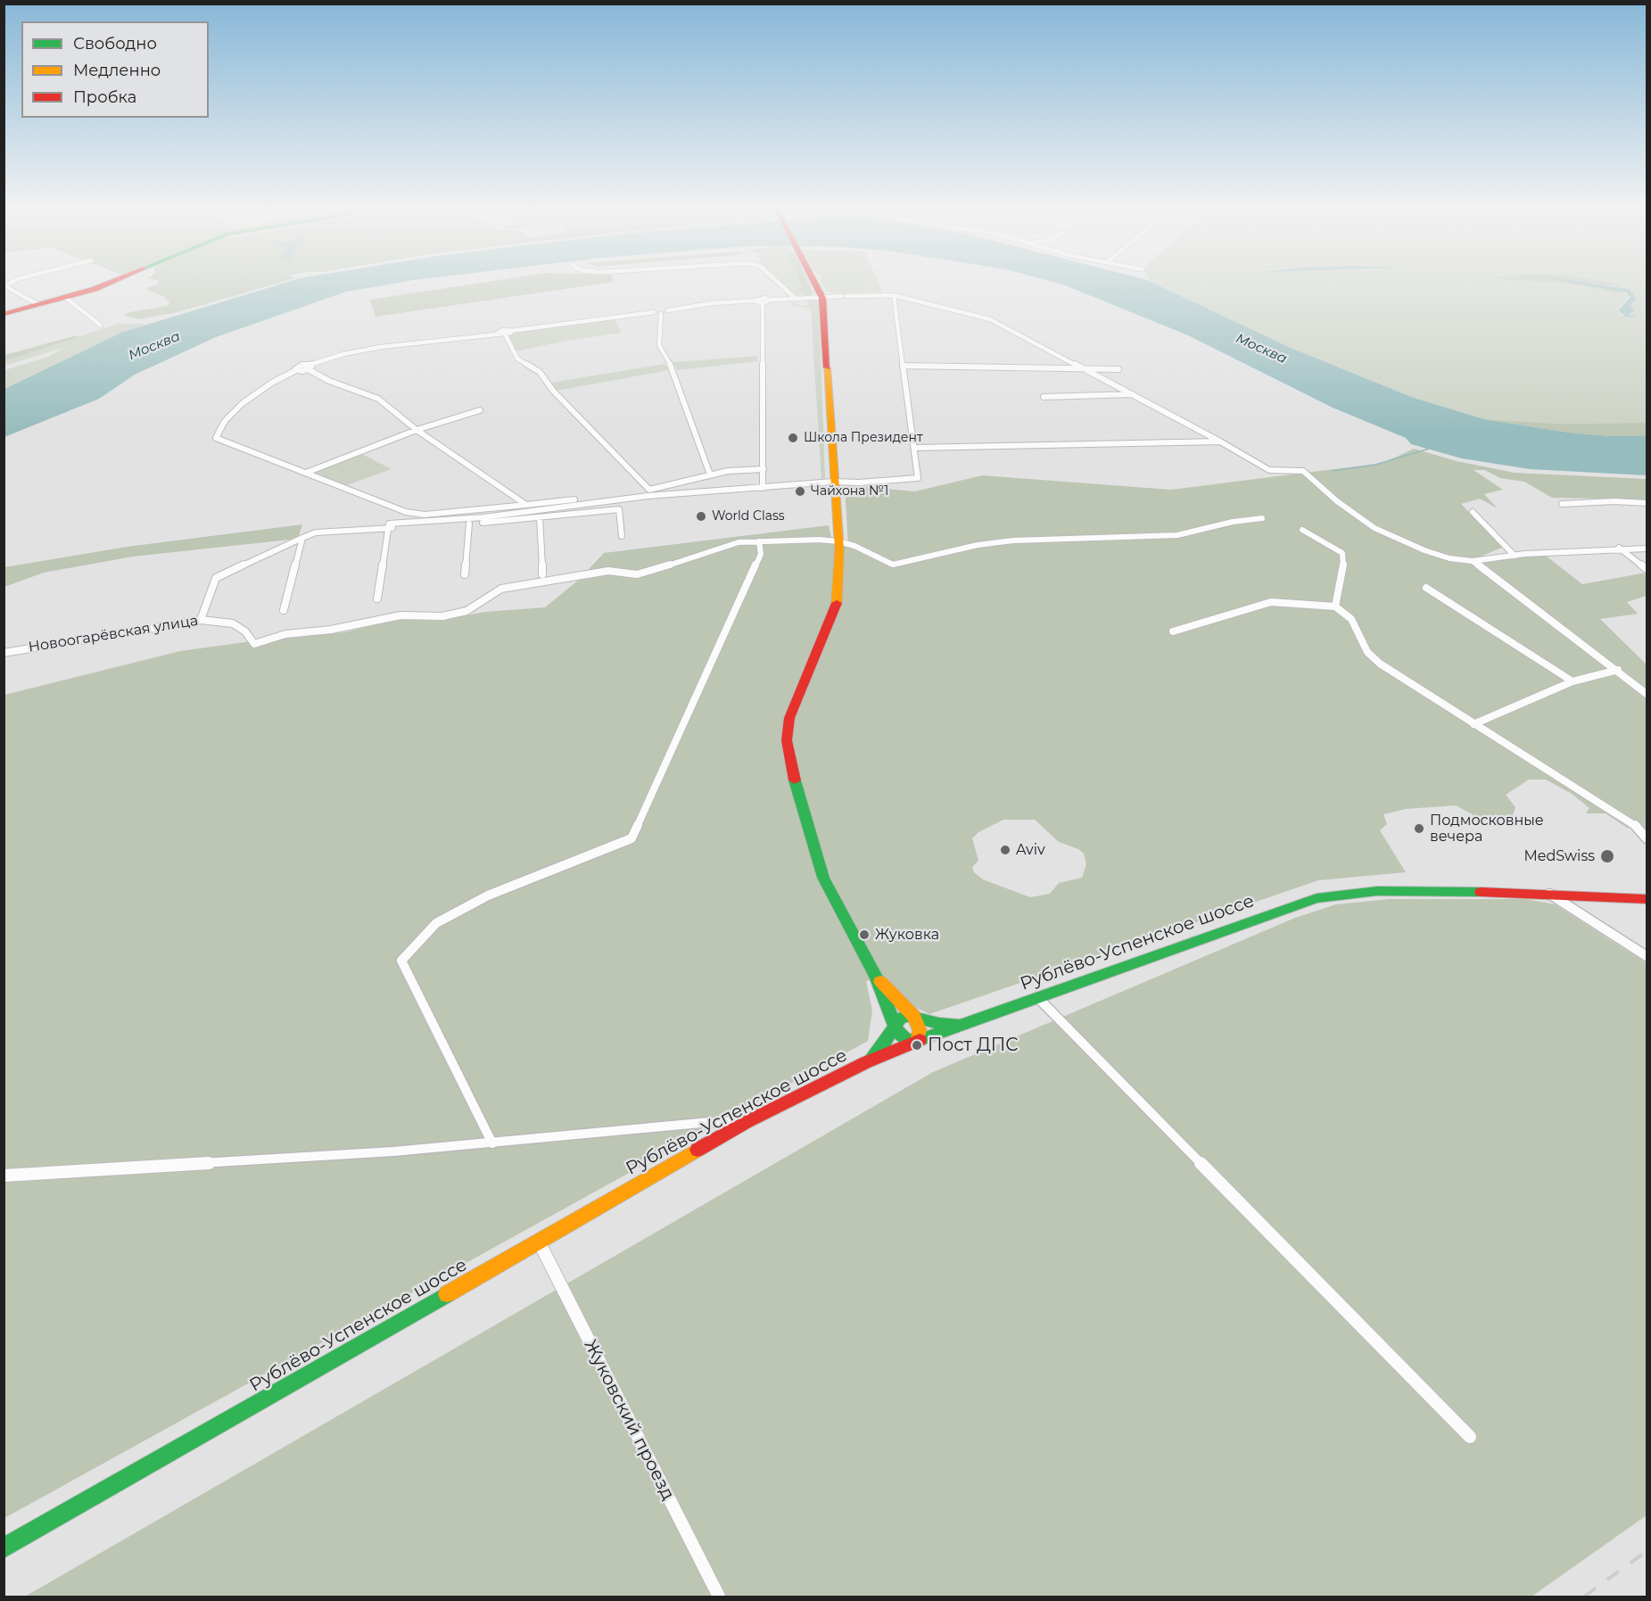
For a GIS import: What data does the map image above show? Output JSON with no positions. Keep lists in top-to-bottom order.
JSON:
{
  "streets": {
    "main road": ["Рублёво-Успенское шоссе"],
    "street": ["Новоогарёвская улица", "Жуковский проезд"]
  },
  "crossings": [
    ["Рублёво-Успенское шоссе", "Жуковский проезд"]
  ],
  "water": ["Москва"],
  "places": [
    "Школа Президент",
    "Чайхона №1",
    "World Class",
    "Подмосковные вечера",
    "Aviv",
    "MedSwiss",
    "Жуковка",
    "Пост ДПС"
  ],
  "legend": ["Свободно", "Медленно", "Пробка"]
}
